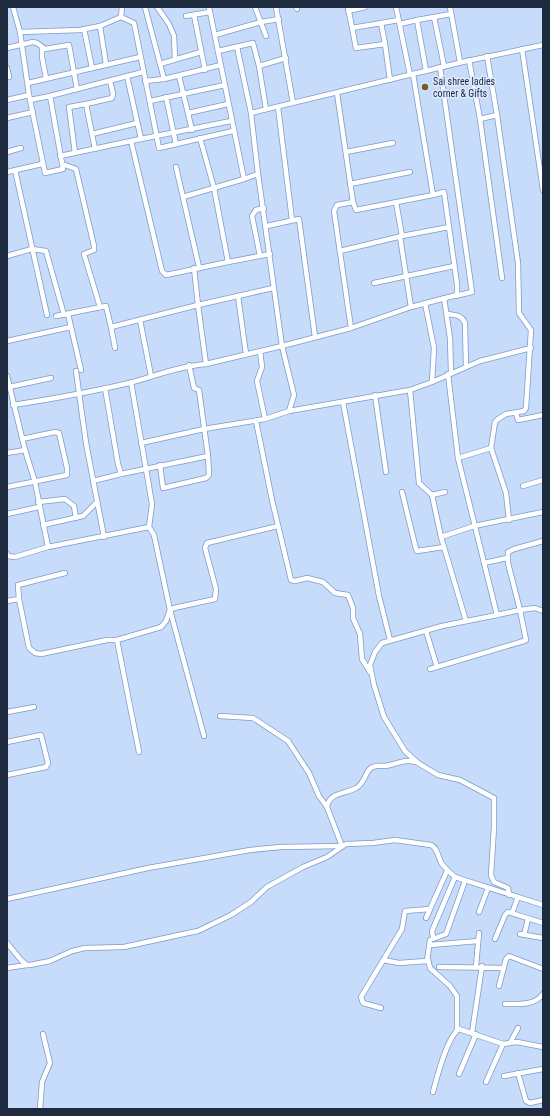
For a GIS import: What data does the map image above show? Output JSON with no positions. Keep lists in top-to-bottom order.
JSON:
{
  "places": ["Sai shree ladies corner & Gifts"]
}
